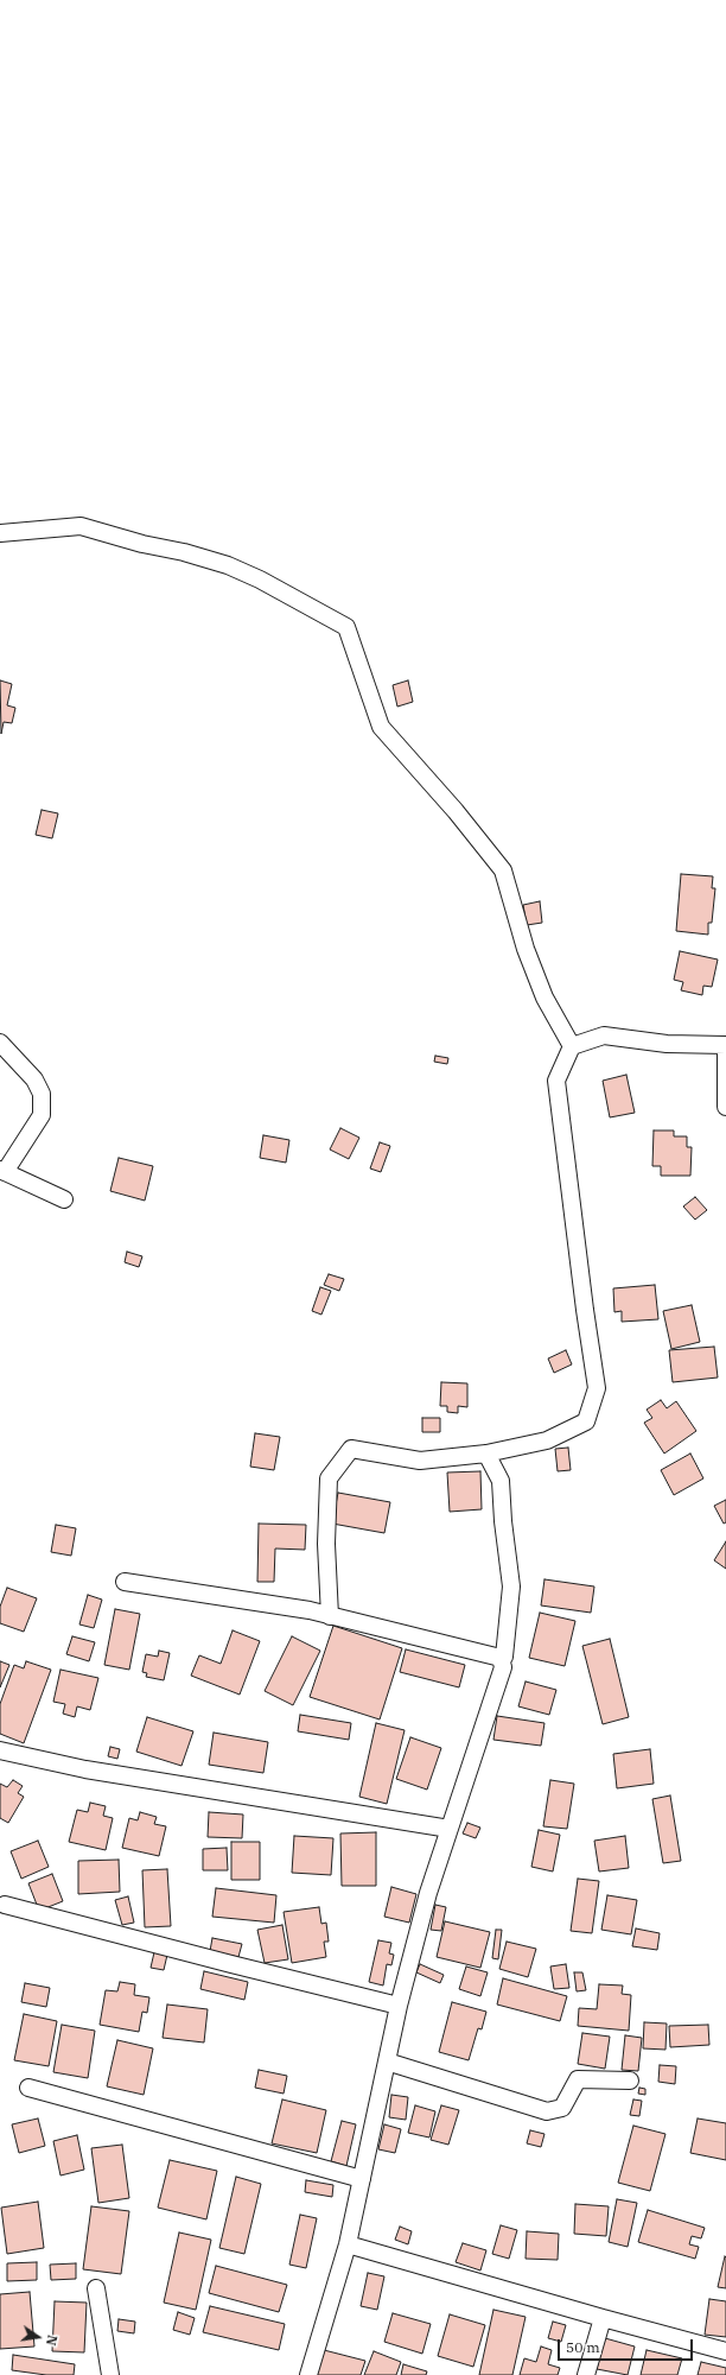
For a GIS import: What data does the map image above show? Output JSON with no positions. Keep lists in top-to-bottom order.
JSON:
{
  "scale_bar": "50 m",
  "north": "right"
}
